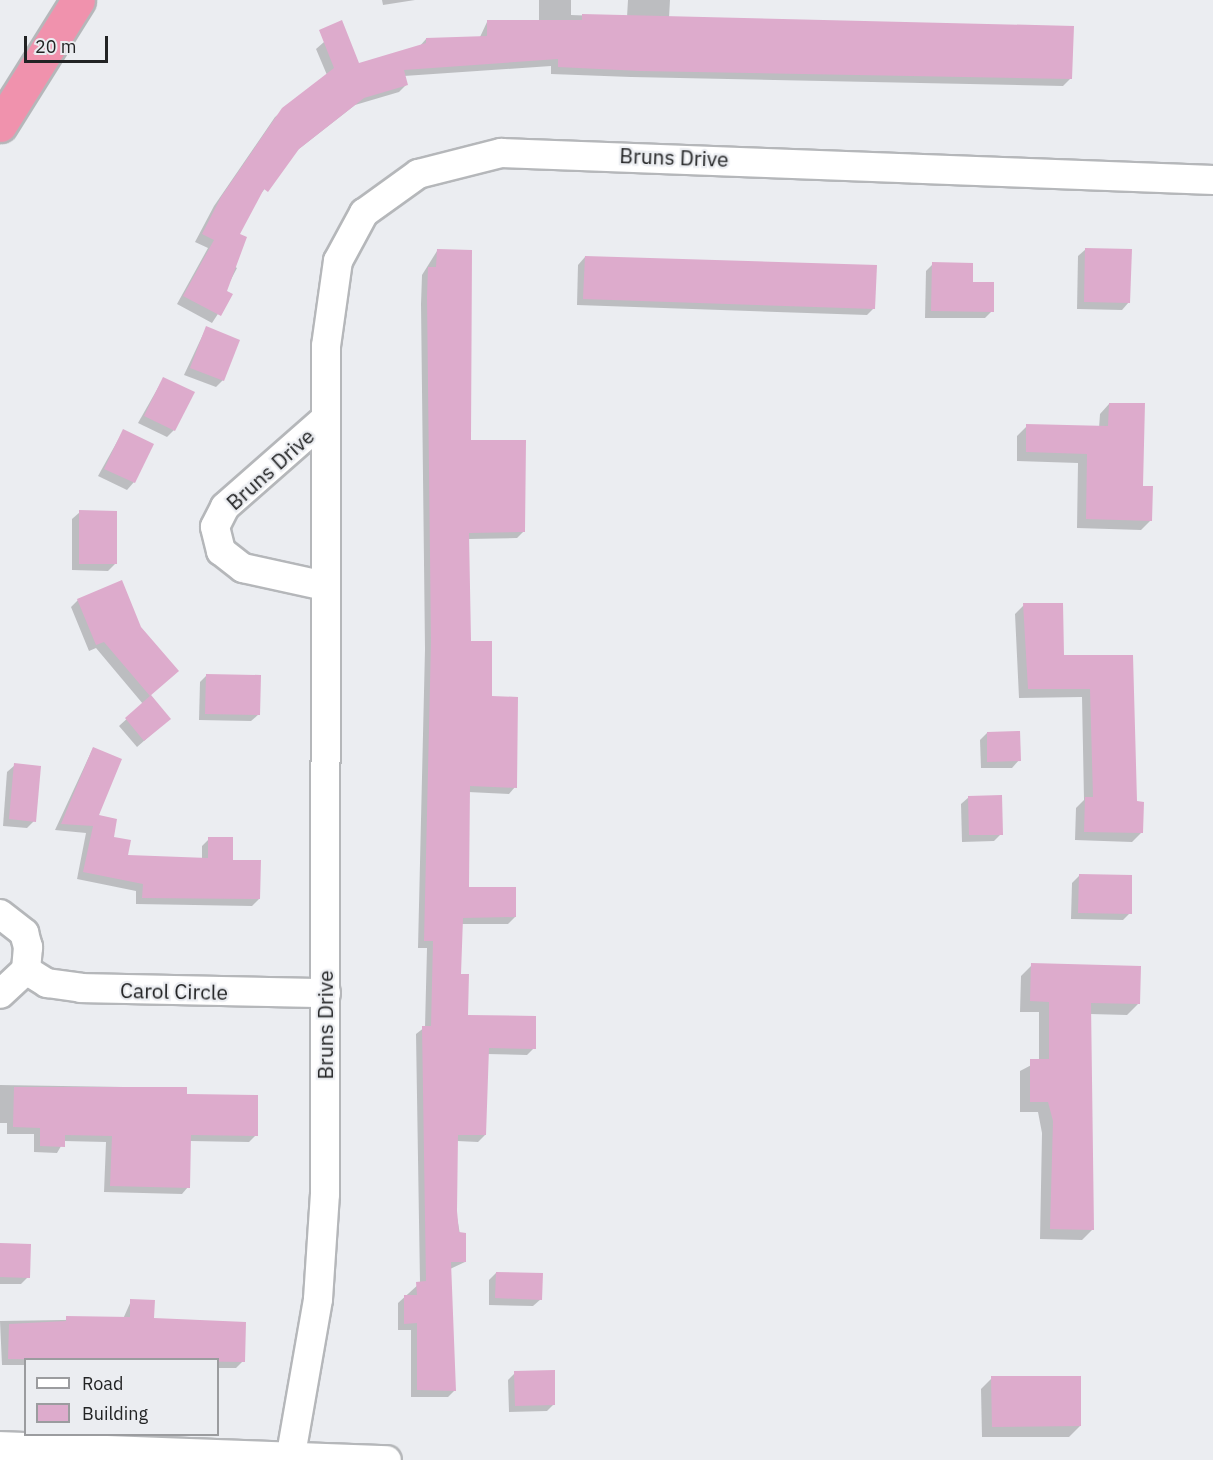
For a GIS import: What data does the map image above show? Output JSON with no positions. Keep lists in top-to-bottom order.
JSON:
{
  "streets": {
    "street": ["Bruns Drive", "Carol Circle"]
  },
  "crossings": [
    ["Bruns Drive", "Carol Circle"]
  ],
  "legend": ["Road", "Building"],
  "scale_bar": "20 m"
}
